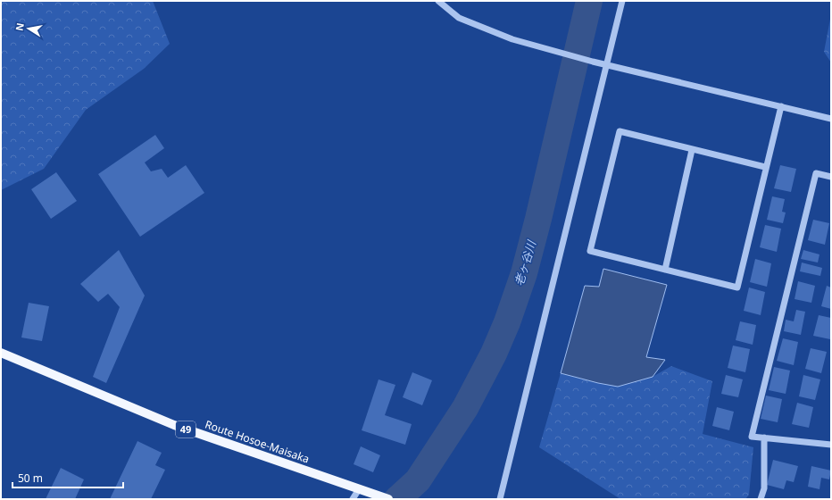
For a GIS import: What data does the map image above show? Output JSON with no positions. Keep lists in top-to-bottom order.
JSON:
{
  "streets": {
    "main road": ["49", "Route Hosoe-Maisaka"]
  },
  "water": ["老ヶ谷川"],
  "scale_bar": "50 m",
  "north": "left"
}
